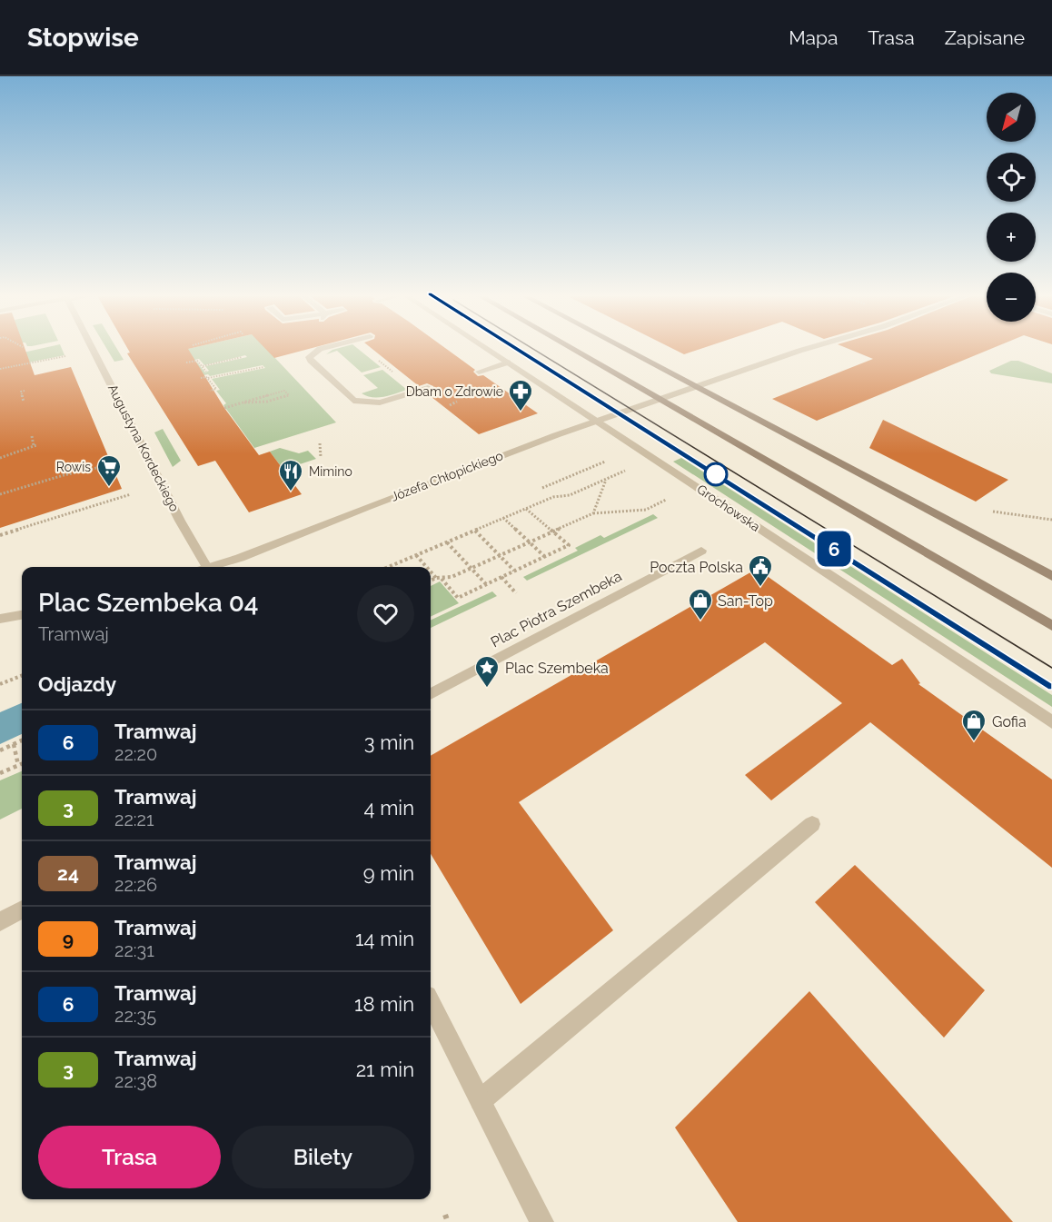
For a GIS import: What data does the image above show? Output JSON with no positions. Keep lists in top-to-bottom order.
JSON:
{
  "streets": {
    "street": [
      "Augustyna Kordeckiego",
      "Józefa Chłopickiego",
      "Grochowska",
      "Plac Piotra Szembeka"
    ]
  },
  "crossings": [
    ["Józefa Chłopickiego", "Grochowska"]
  ],
  "places": {
    "pharmacy": ["Dbam o Zdrowie"],
    "supermarket": ["Rowis"],
    "restaurant": ["Mimino"],
    "public building": ["Poczta Polska"],
    "shop": ["San-Top", "Gofia"],
    "place": ["Plac Szembeka"]
  },
  "lines": ["tram line 6"],
  "north": "bottom left",
  "page": {
    "header": "Stopwise",
    "nav": ["Mapa", "Trasa", "Zapisane"],
    "on_map": "6",
    "map_buttons": ["+", "−"],
    "heading": [
      ["Plac Szembeka 04", "Tramwaj"],
      "Odjazdy"
    ],
    "list": [
      {
        "mark": "6",
        "name": "Tramwaj",
        "note": "22:20",
        "value": "3 min"
      },
      {
        "mark": "3",
        "name": "Tramwaj",
        "note": "22:21",
        "value": "4 min"
      },
      {
        "mark": "24",
        "name": "Tramwaj",
        "note": "22:26",
        "value": "9 min"
      },
      {
        "mark": "9",
        "name": "Tramwaj",
        "note": "22:31",
        "value": "14 min"
      },
      {
        "mark": "6",
        "name": "Tramwaj",
        "note": "22:35",
        "value": "18 min"
      },
      {
        "mark": "3",
        "name": "Tramwaj",
        "note": "22:38",
        "value": "21 min"
      }
    ],
    "buttons": ["Trasa", "Bilety"]
  }
}
